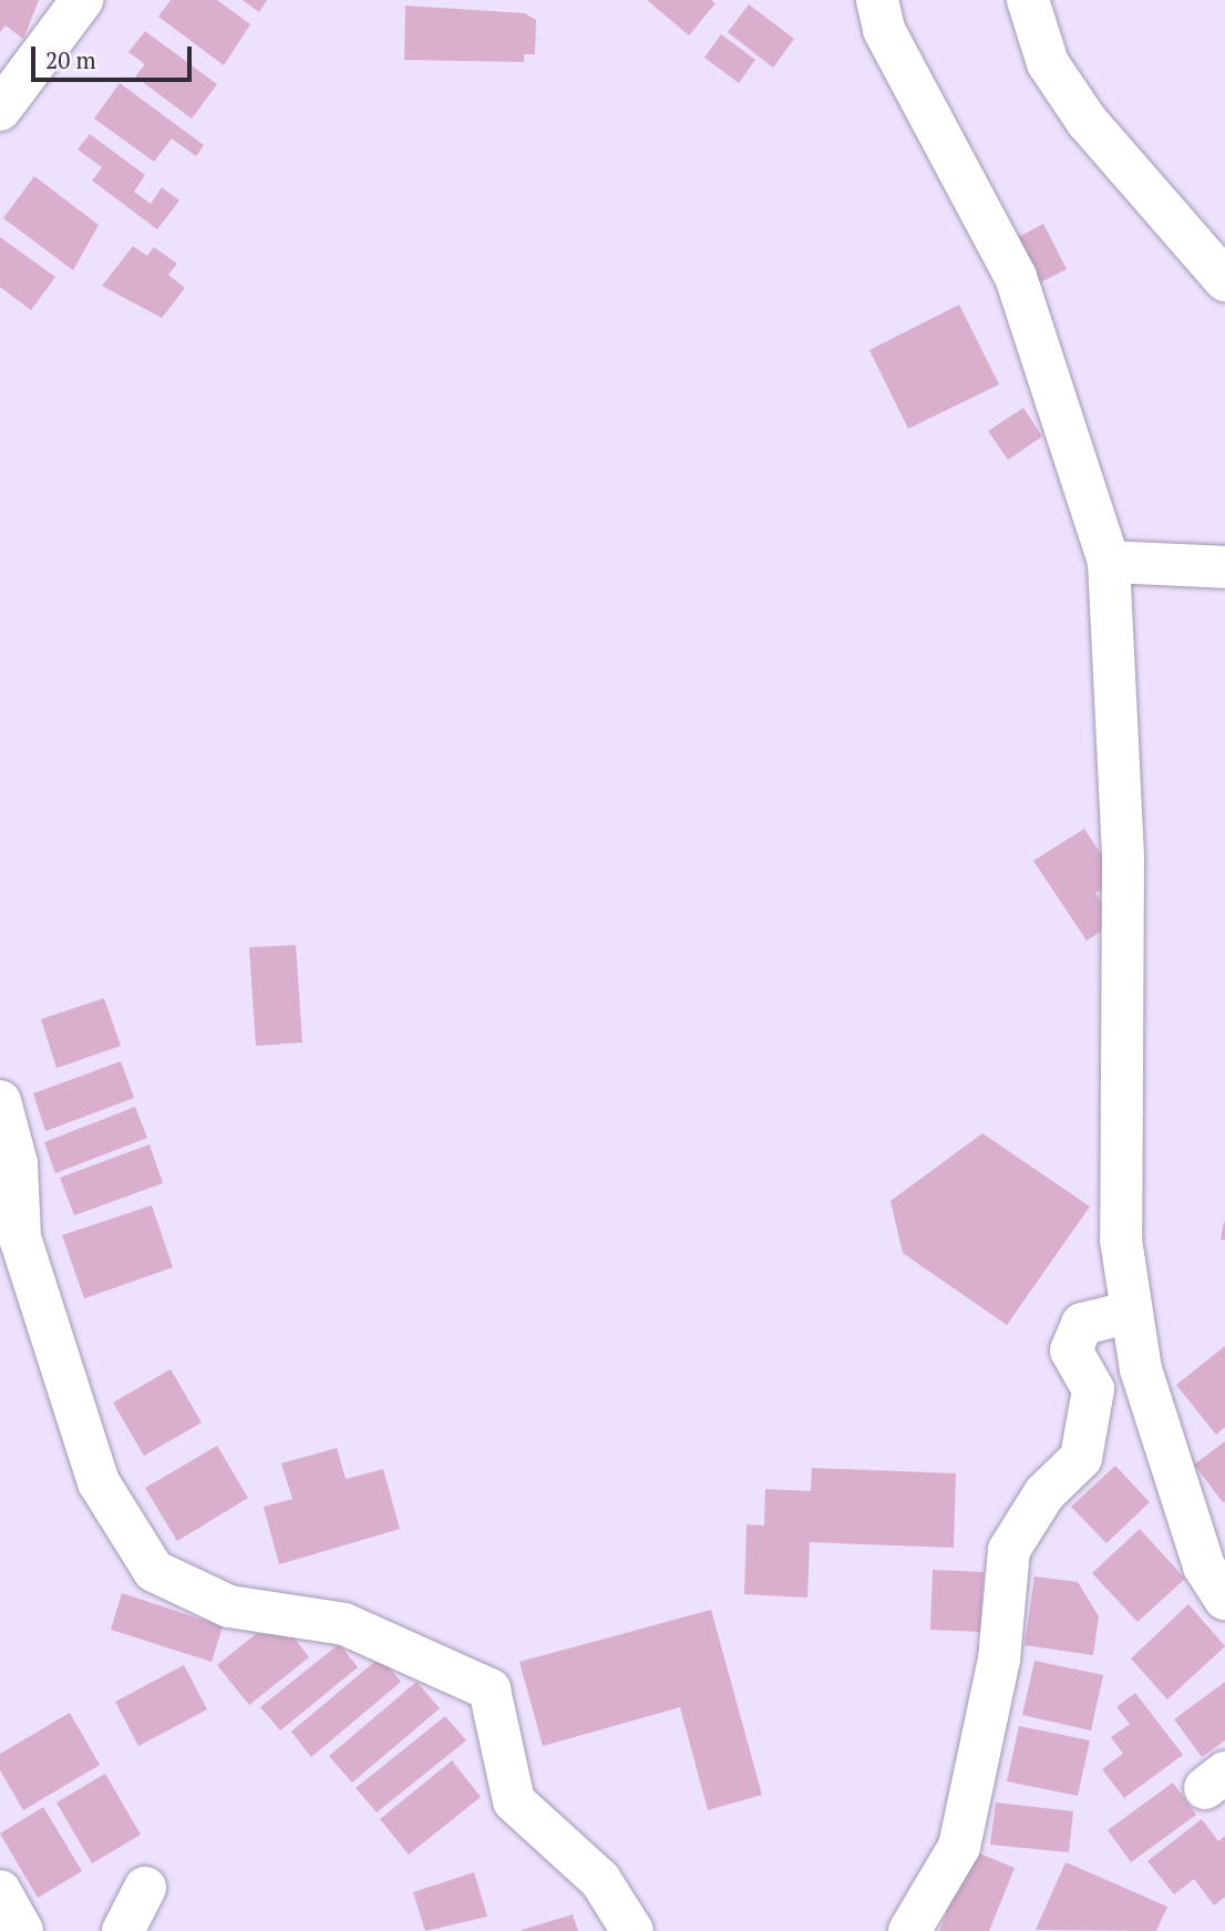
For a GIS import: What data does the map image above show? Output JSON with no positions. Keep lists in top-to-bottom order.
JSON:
{
  "scale_bar": "20 m"
}
